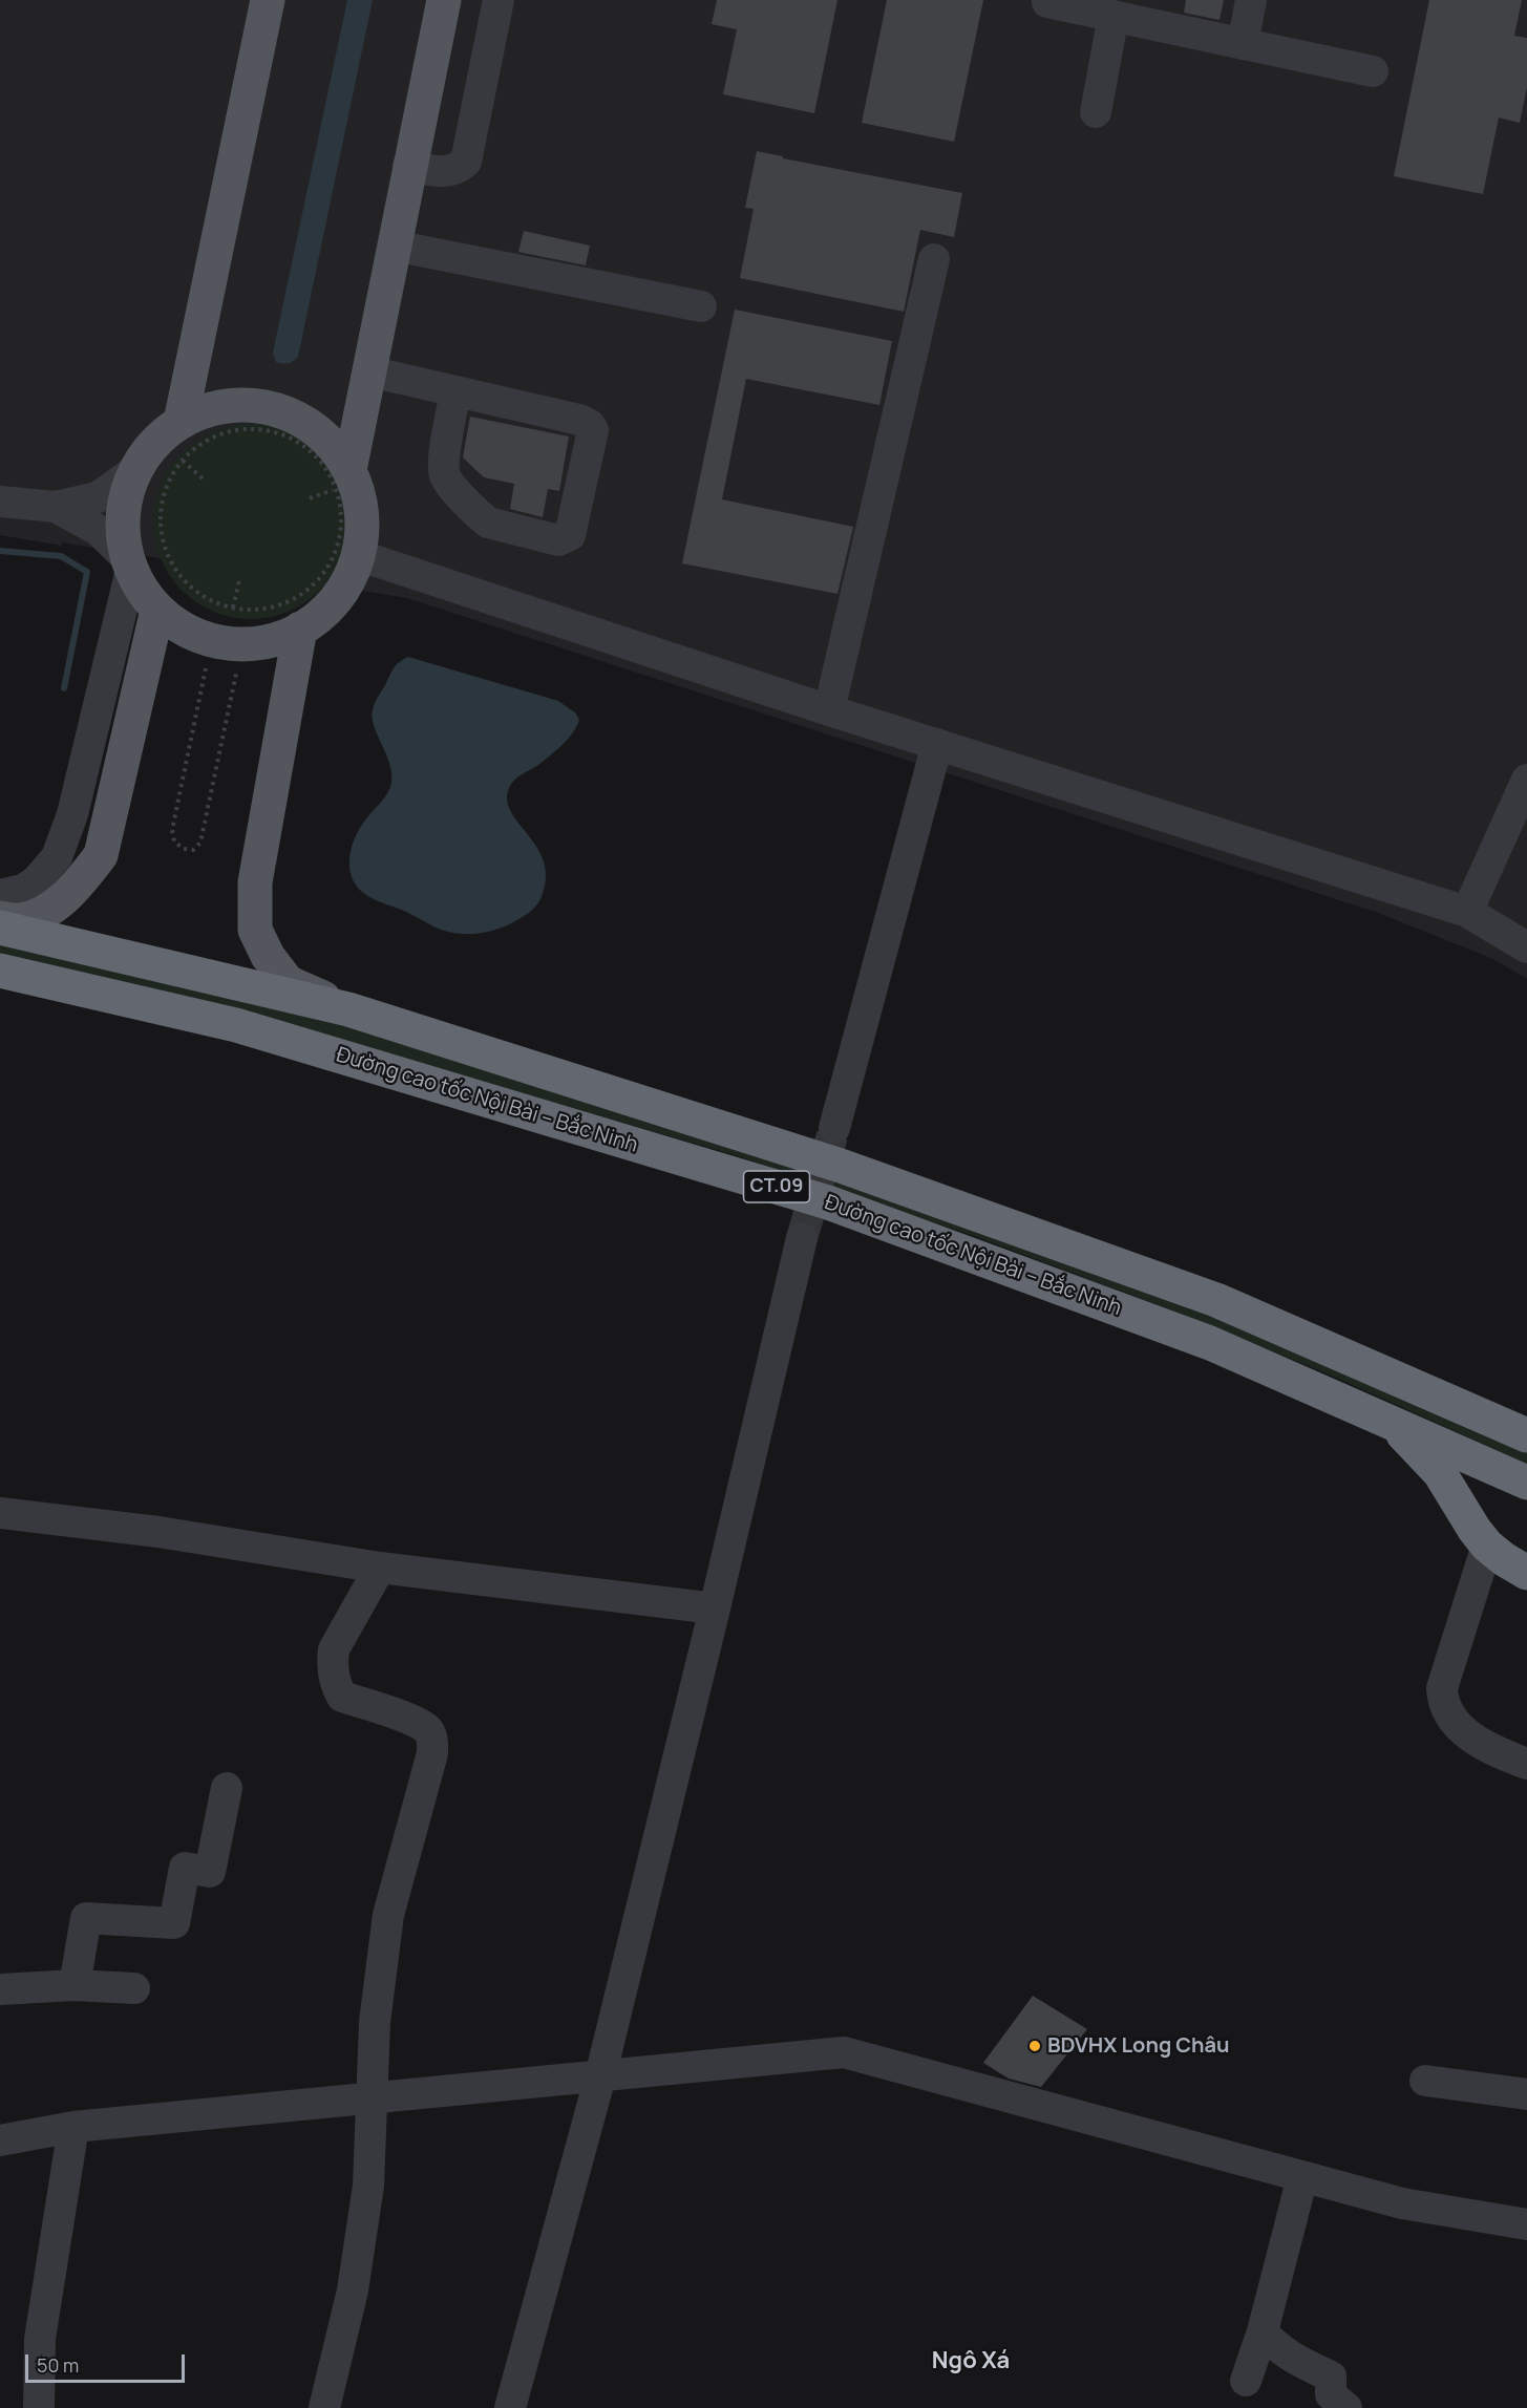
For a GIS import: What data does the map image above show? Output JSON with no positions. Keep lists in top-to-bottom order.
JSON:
{
  "streets": {
    "highway": ["Đường cao tốc Nội Bài – Bắc Ninh", "CT.09"]
  },
  "districts": ["Ngô Xá"],
  "places": ["BDVHX Long Châu"],
  "scale_bar": "50 m"
}
